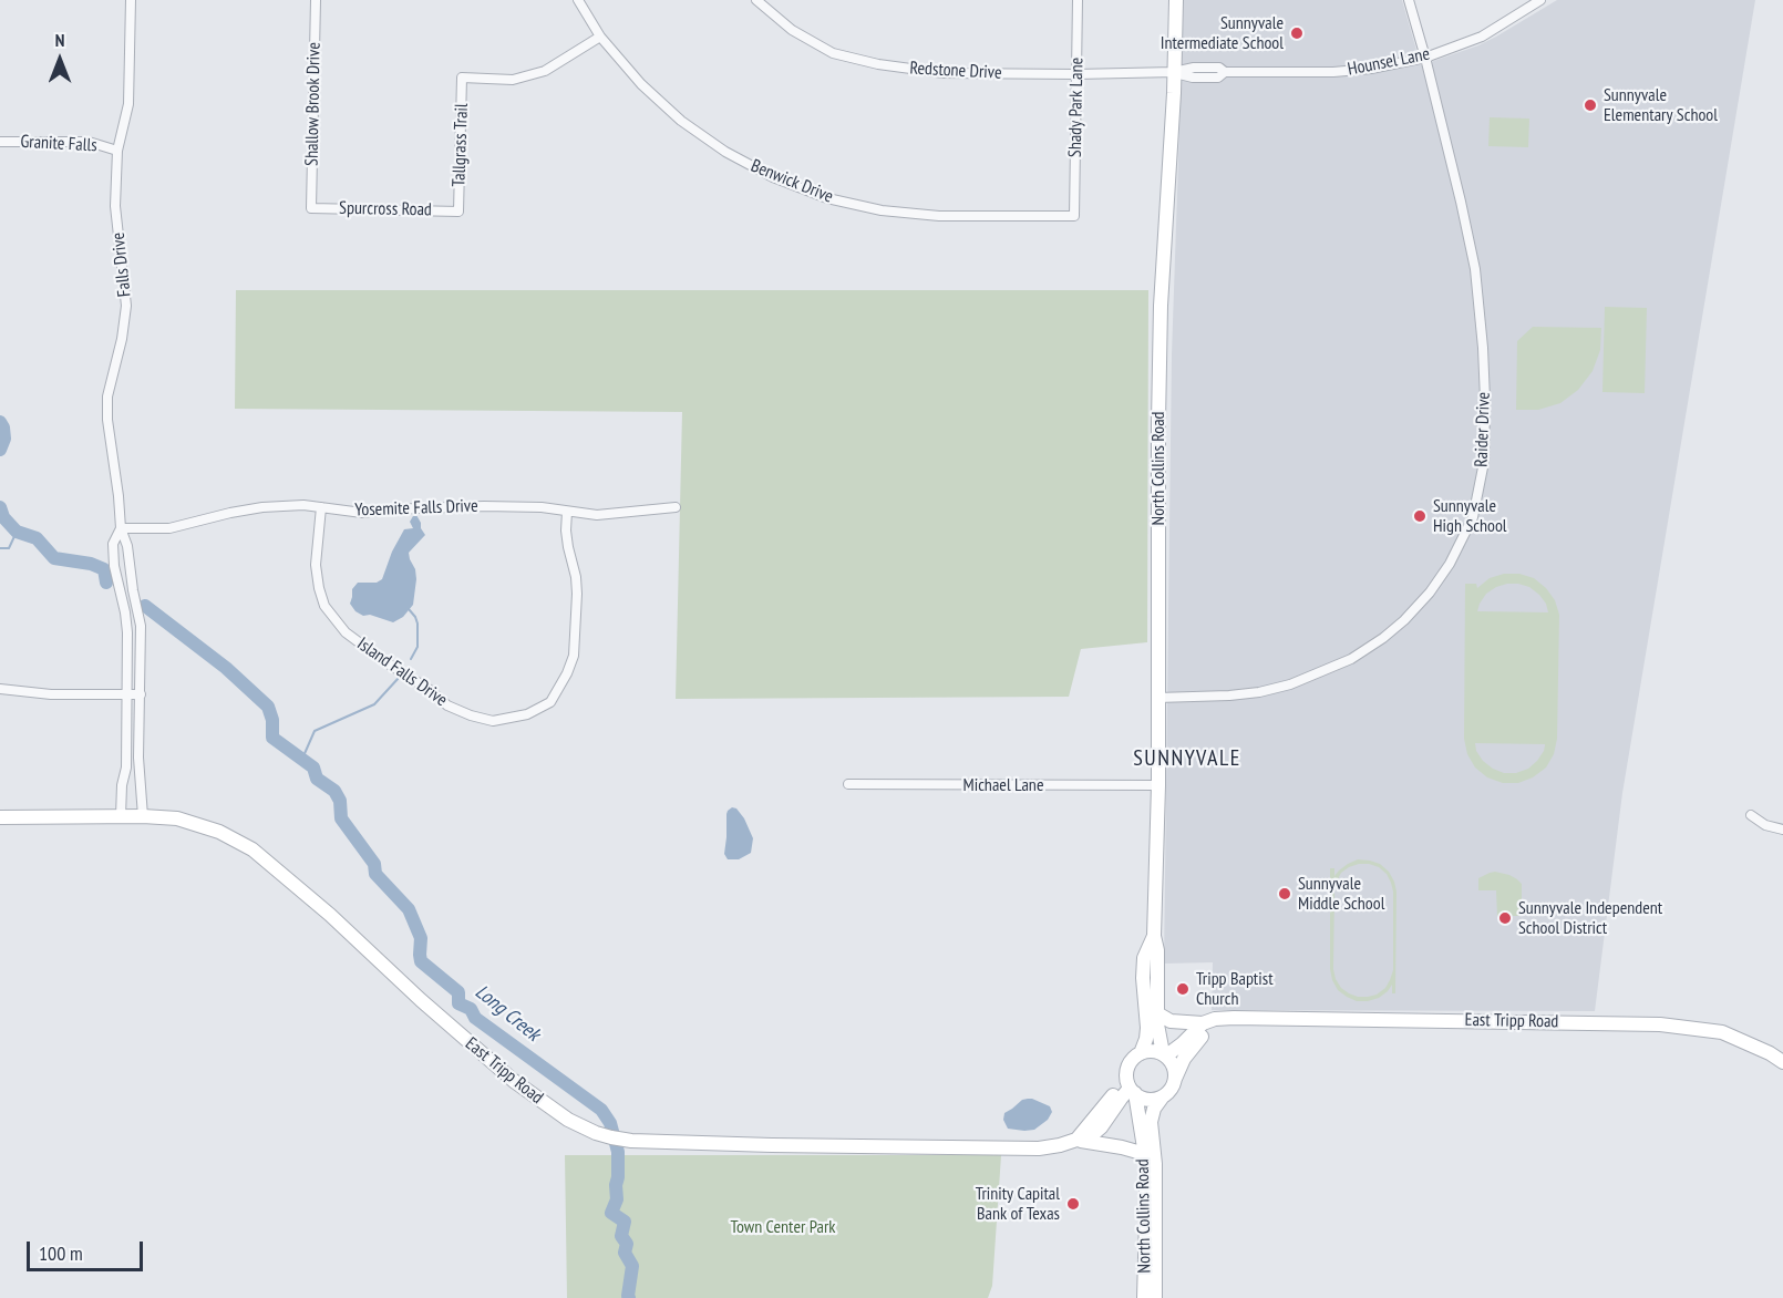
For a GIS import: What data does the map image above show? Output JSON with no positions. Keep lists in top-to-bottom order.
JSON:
{
  "streets": {
    "street": [
      "Hounsel Lane",
      "Redstone Drive",
      "Shallow Brook Drive",
      "Shady Park Lane",
      "Granite Falls",
      "Tallgrass Trail",
      "Benwick Drive",
      "Spurcross Road",
      "Falls Drive",
      "Raider Drive",
      "North Collins Road",
      "Yosemite Falls Drive",
      "Island Falls Drive",
      "Michael Lane",
      "East Tripp Road"
    ]
  },
  "crossings": [
    ["Hounsel Lane", "Redstone Drive"],
    ["Hounsel Lane", "Raider Drive"],
    ["Hounsel Lane", "North Collins Road"],
    ["Redstone Drive", "Shady Park Lane"],
    ["Redstone Drive", "North Collins Road"],
    ["Shallow Brook Drive", "Spurcross Road"],
    ["Shady Park Lane", "Benwick Drive"],
    ["Granite Falls", "Falls Drive"],
    ["Tallgrass Trail", "Benwick Drive"],
    ["Tallgrass Trail", "Spurcross Road"],
    ["Falls Drive", "Yosemite Falls Drive"],
    ["Falls Drive", "East Tripp Road"],
    ["Raider Drive", "North Collins Road"],
    ["North Collins Road", "Michael Lane"],
    ["North Collins Road", "East Tripp Road"],
    ["Yosemite Falls Drive", "Island Falls Drive"]
  ],
  "districts": ["SUNNYVALE"],
  "water": ["Long Creek"],
  "parks": ["Town Center Park"],
  "places": [
    "Sunnyvale Intermediate School",
    "Sunnyvale Elementary School",
    "Sunnyvale High School",
    "Sunnyvale Middle School",
    "Sunnyvale Independent School District",
    "Tripp Baptist Church",
    "Trinity Capital Bank of Texas"
  ],
  "scale_bar": "100 m",
  "north": "top"
}
